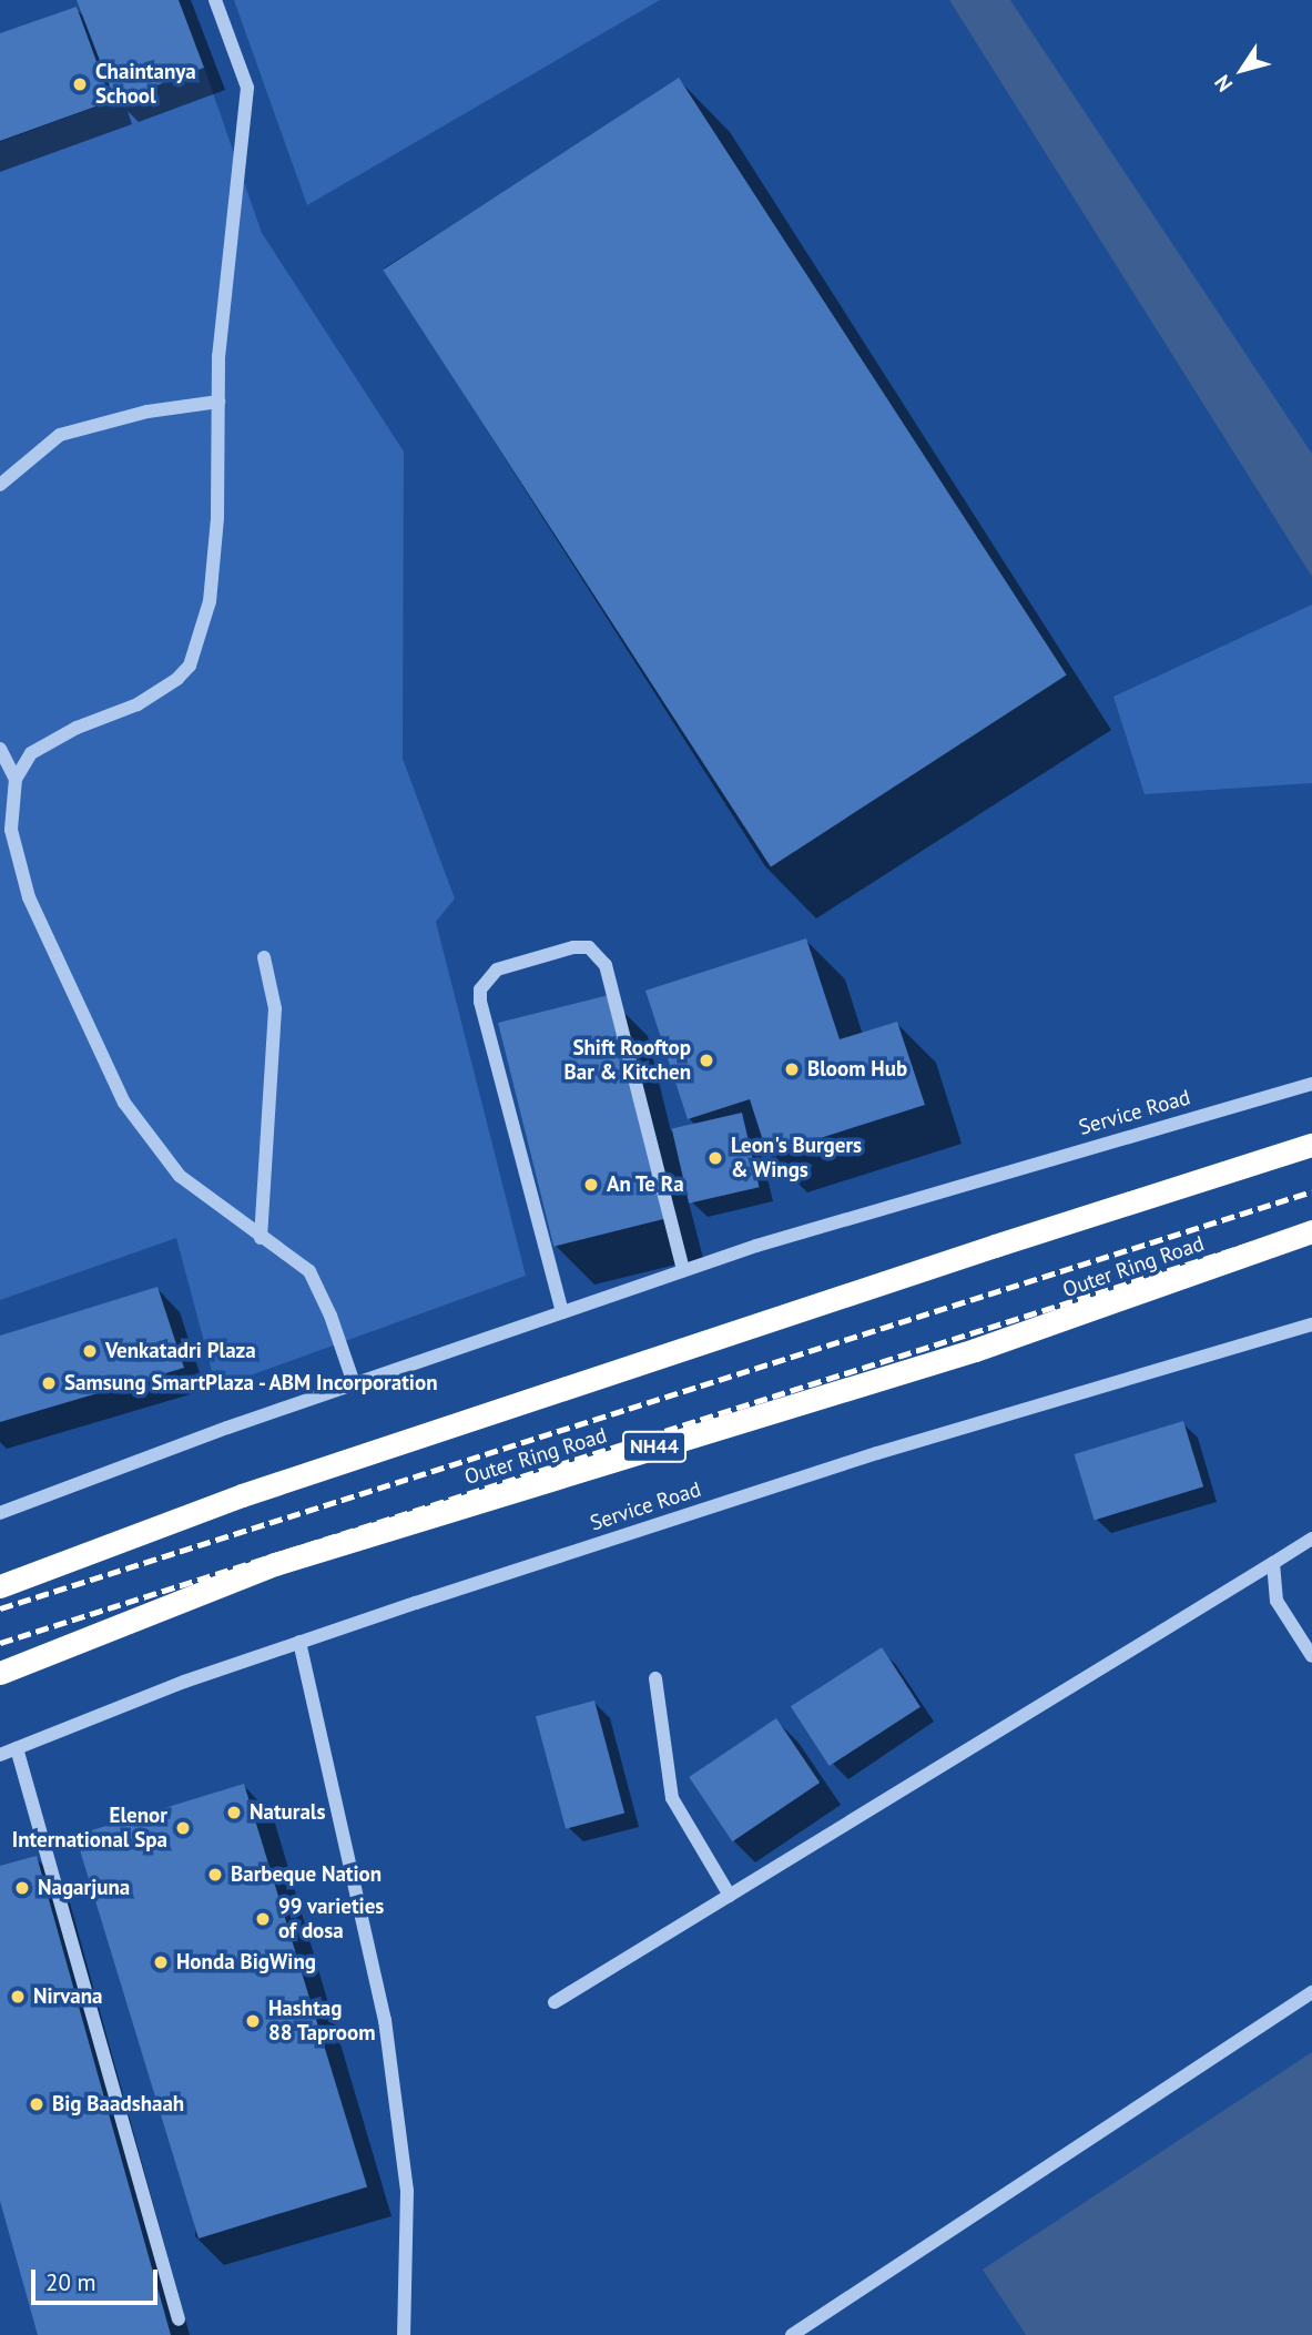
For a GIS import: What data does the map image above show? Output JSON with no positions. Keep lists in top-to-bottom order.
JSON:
{
  "streets": {
    "highway": ["Outer Ring Road", "NH44"],
    "street": ["Service Road"]
  },
  "places": [
    "Chaintanya School",
    "Shift Rooftop Bar & Kitchen",
    "Bloom Hub",
    "Leon's Burgers & Wings",
    "An Te Ra",
    "Venkatadri Plaza",
    "Samsung SmartPlaza - ABM Incorporation",
    "Naturals",
    "Elenor International Spa",
    "Barbeque Nation",
    "Nagarjuna",
    "99 varieties of dosa",
    "Honda BigWing",
    "Nirvana",
    "Hashtag 88 Taproom",
    "Big Baadshaah"
  ],
  "scale_bar": "20 m",
  "north": "bottom left"
}
